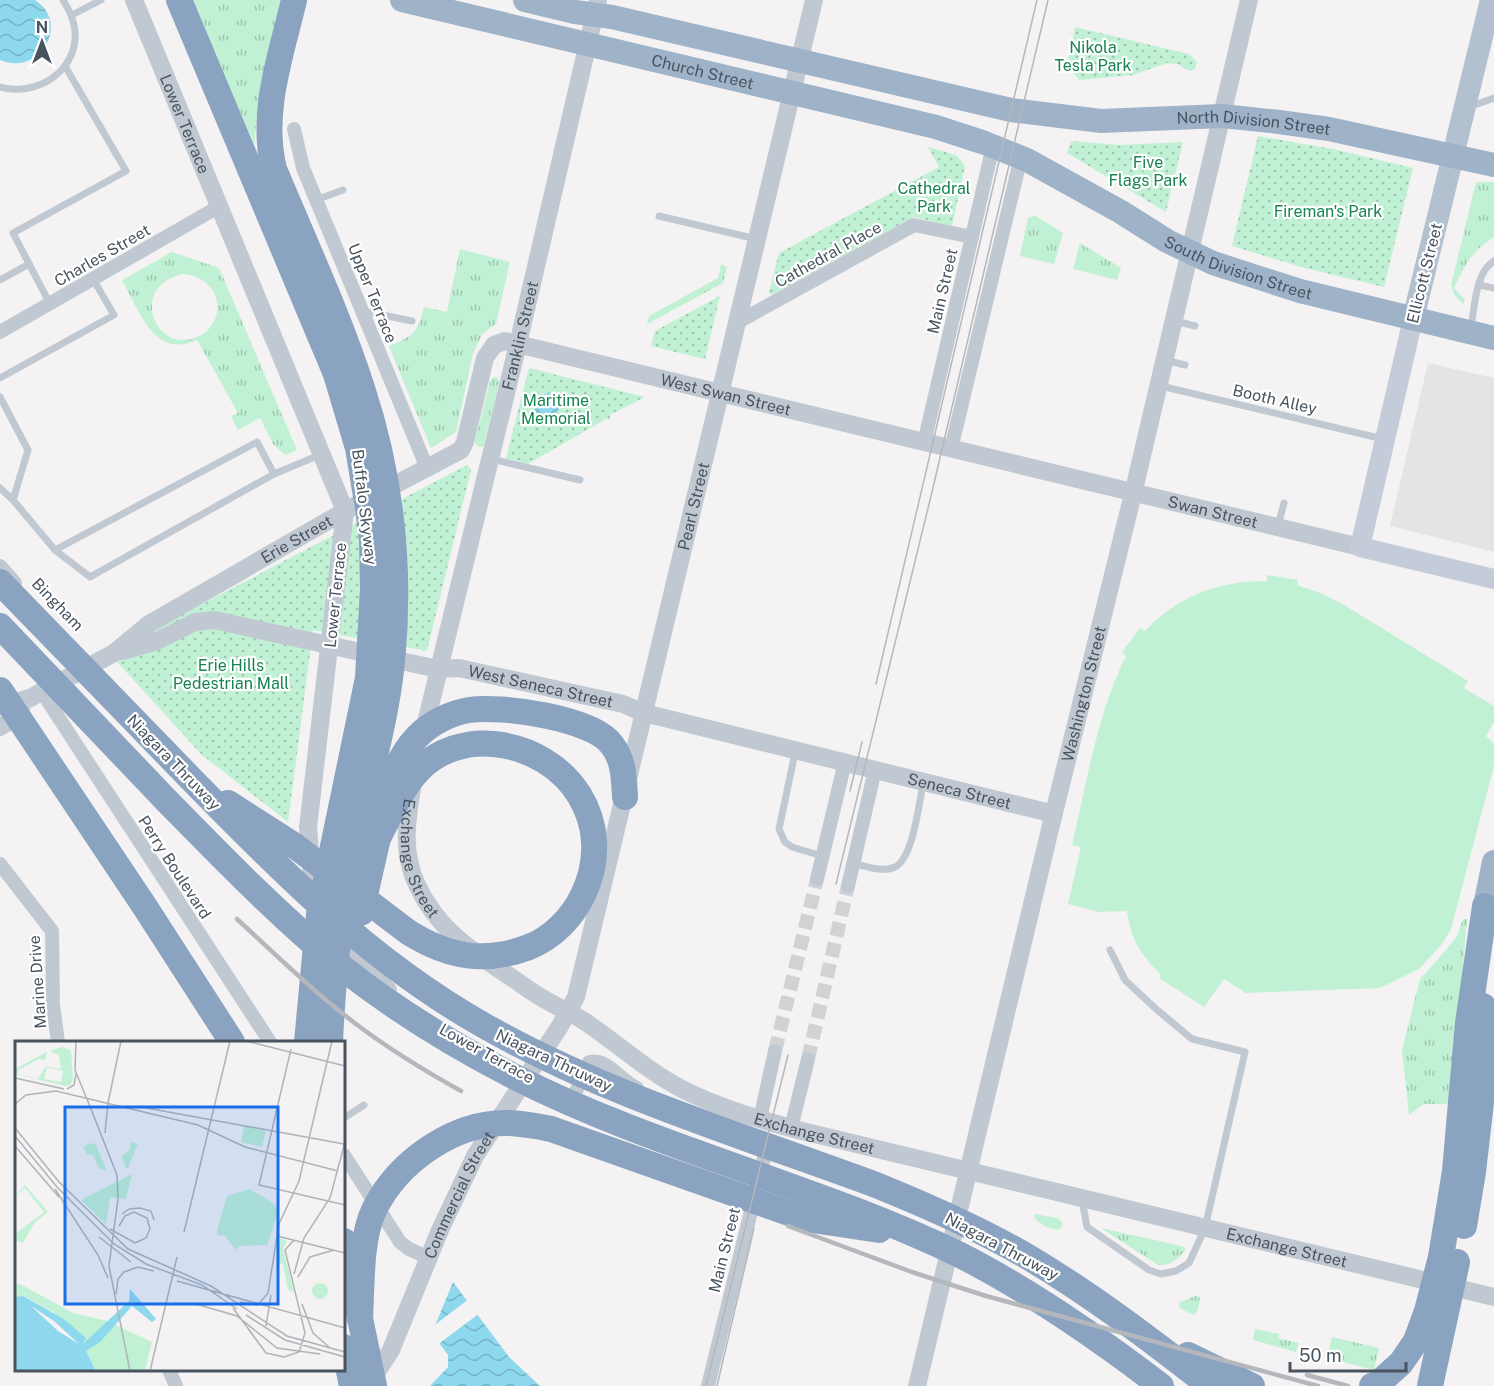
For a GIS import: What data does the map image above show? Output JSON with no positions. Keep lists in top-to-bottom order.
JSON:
{
  "streets": {
    "highway": [
      "Church Street",
      "North Division Street",
      "South Division Street",
      "Buffalo Skyway",
      "Niagara Thruway"
    ],
    "main road": ["Ellicott Street", "Swan Street"],
    "street": [
      "Lower Terrace",
      "Cathedral Place",
      "Charles Street",
      "Main Street",
      "Upper Terrace",
      "Franklin Street",
      "West Swan Street",
      "Pearl Street",
      "Erie Street",
      "Bingham",
      "West Seneca Street",
      "Washington Street",
      "Seneca Street",
      "Exchange Street",
      "Perry Boulevard",
      "Marine Drive",
      "Commercial Street"
    ],
    "lane": ["Booth Alley"]
  },
  "crossings": [
    ["Church Street", "North Division Street"],
    ["Church Street", "South Division Street"],
    ["Church Street", "Main Street"],
    ["Church Street", "Franklin Street"],
    ["Church Street", "Pearl Street"],
    ["Lower Terrace", "Charles Street"],
    ["Lower Terrace", "Erie Street"],
    ["Lower Terrace", "West Seneca Street"],
    ["Lower Terrace", "Commercial Street"],
    ["North Division Street", "Ellicott Street"],
    ["North Division Street", "Washington Street"],
    ["Cathedral Place", "Main Street"],
    ["Cathedral Place", "Pearl Street"],
    ["South Division Street", "Ellicott Street"],
    ["South Division Street", "Main Street"],
    ["South Division Street", "Washington Street"],
    ["Ellicott Street", "Booth Alley"],
    ["Ellicott Street", "Swan Street"],
    ["Main Street", "West Swan Street"],
    ["Main Street", "Swan Street"],
    ["Main Street", "Exchange Street"],
    ["Upper Terrace", "Erie Street"],
    ["Franklin Street", "West Swan Street"],
    ["Franklin Street", "West Seneca Street"],
    ["Franklin Street", "Exchange Street"],
    ["West Swan Street", "Pearl Street"],
    ["West Swan Street", "Swan Street"],
    ["Booth Alley", "Washington Street"],
    ["Pearl Street", "West Seneca Street"],
    ["Pearl Street", "Exchange Street"],
    ["Pearl Street", "Commercial Street"],
    ["Swan Street", "Washington Street"],
    ["Erie Street", "Bingham"],
    ["Erie Street", "West Seneca Street"],
    ["Erie Street", "Perry Boulevard"],
    ["West Seneca Street", "Seneca Street"],
    ["West Seneca Street", "Exchange Street"],
    ["Washington Street", "Seneca Street"],
    ["Washington Street", "Exchange Street"],
    ["Exchange Street", "Commercial Street"]
  ],
  "parks": [
    "Nikola Tesla Park",
    "Five Flags Park",
    "Cathedral Park",
    "Fireman's Park",
    "Maritime Memorial",
    "Erie Hills Pedestrian Mall"
  ],
  "scale_bar": "50 m",
  "north": "top"
}
